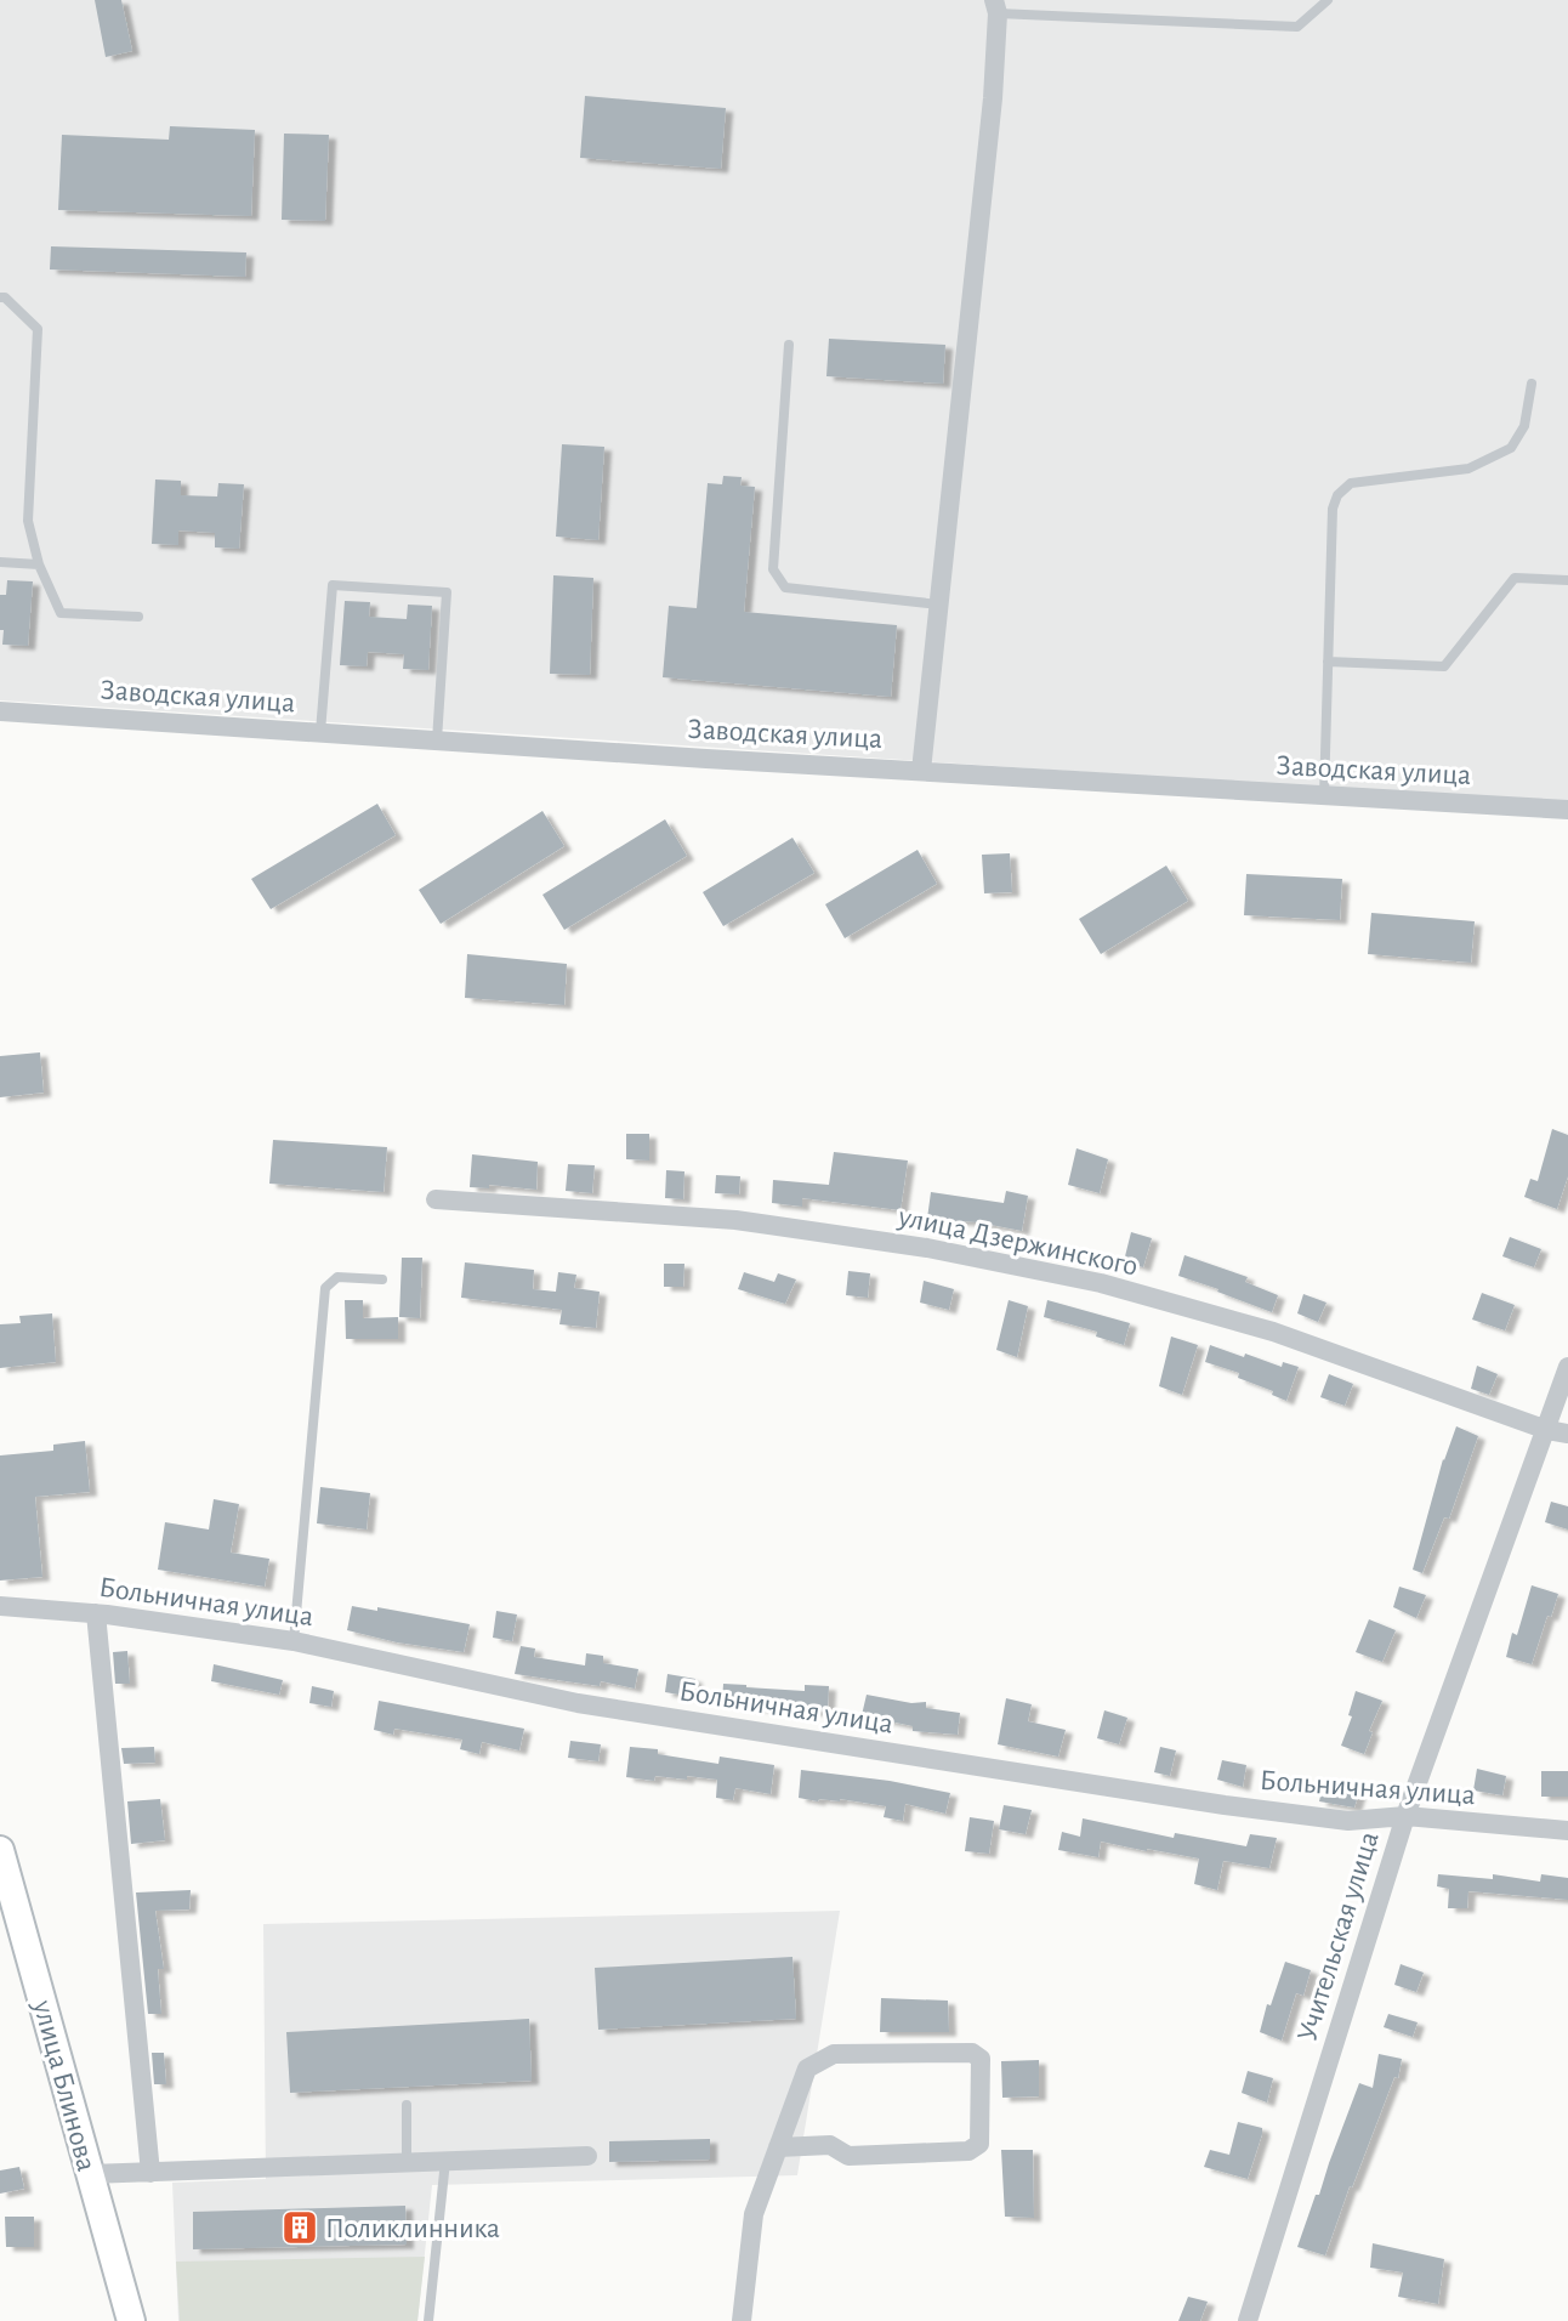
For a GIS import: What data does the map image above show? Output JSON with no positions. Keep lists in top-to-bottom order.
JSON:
{
  "streets": {
    "main road": ["улица Блинова"],
    "street": [
      "Заводская улица",
      "улица Дзержинского",
      "Больничная улица",
      "Учительская улица"
    ]
  },
  "crossings": [
    ["улица Дзержинского", "Учительская улица"],
    ["Больничная улица", "Учительская улица"]
  ],
  "places": {
    "building": ["Поликлинника"]
  }
}
